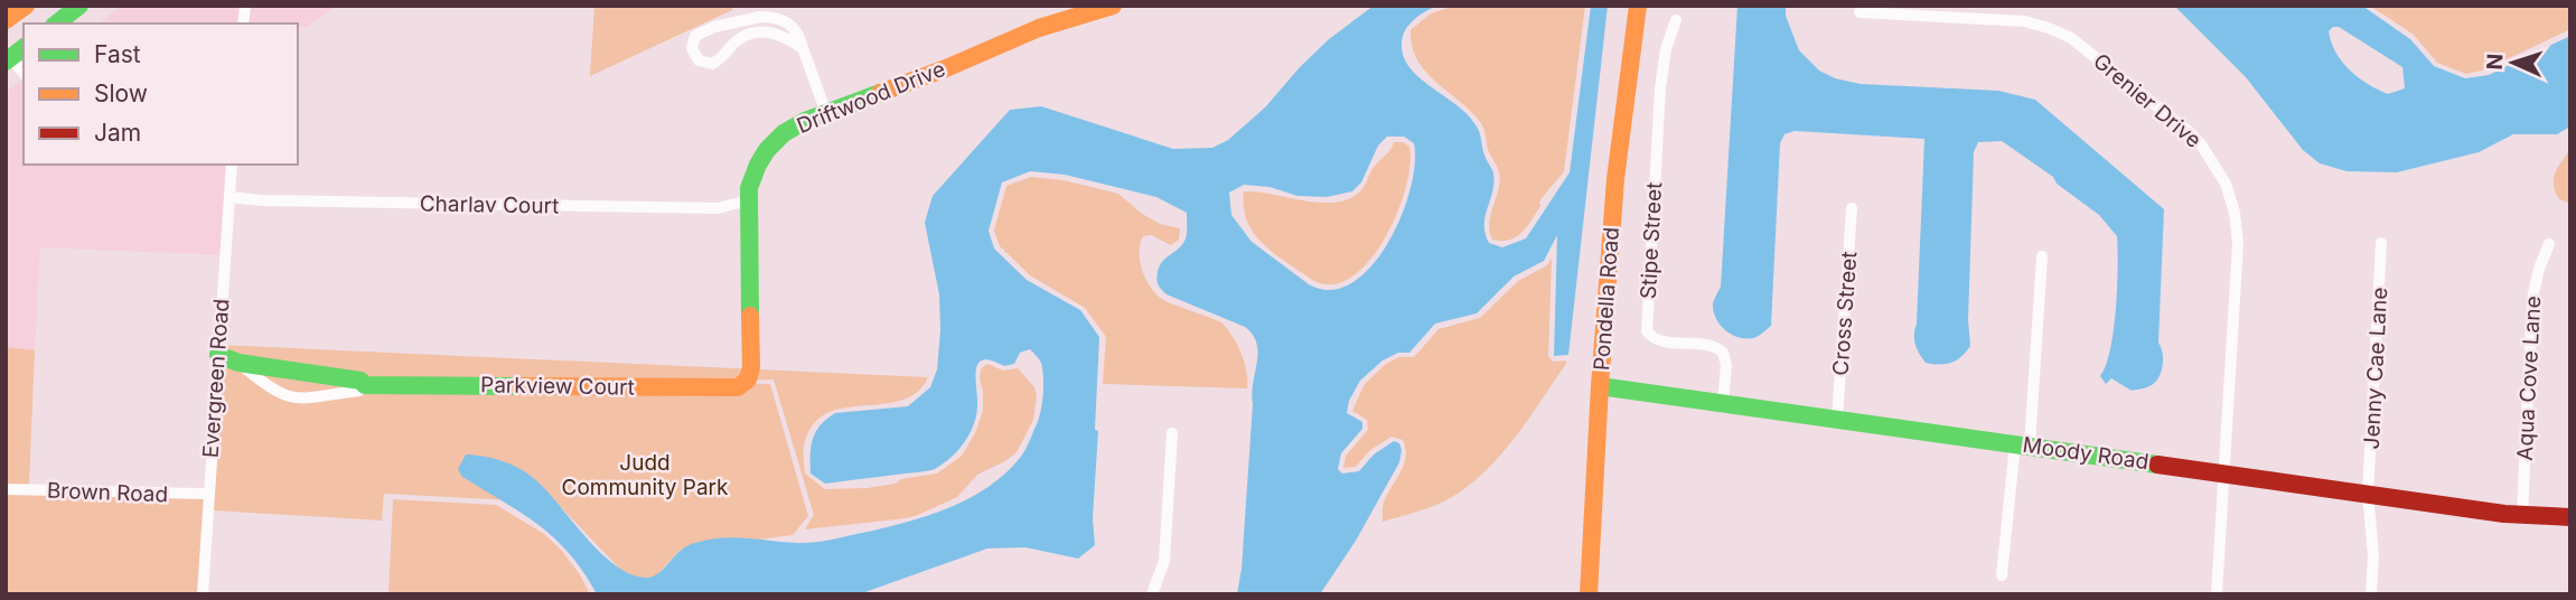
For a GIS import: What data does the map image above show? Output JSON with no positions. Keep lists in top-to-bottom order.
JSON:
{
  "streets": {
    "street": [
      "Driftwood Drive",
      "Grenier Drive",
      "Charlav Court",
      "Stipe Street",
      "Pondella Road",
      "Cross Street",
      "Jenny Cae Lane",
      "Evergreen Road",
      "Aqua Cove Lane",
      "Parkview Court",
      "Moody Road",
      "Brown Road"
    ]
  },
  "crossings": [
    ["Driftwood Drive", "Charlav Court"],
    ["Driftwood Drive", "Parkview Court"],
    ["Grenier Drive", "Moody Road"],
    ["Charlav Court", "Evergreen Road"],
    ["Stipe Street", "Moody Road"],
    ["Pondella Road", "Moody Road"],
    ["Cross Street", "Moody Road"],
    ["Jenny Cae Lane", "Moody Road"],
    ["Evergreen Road", "Parkview Court"],
    ["Evergreen Road", "Brown Road"],
    ["Aqua Cove Lane", "Moody Road"]
  ],
  "parks": ["Judd Community Park"],
  "legend": ["Fast", "Slow", "Jam"],
  "north": "left"
}
